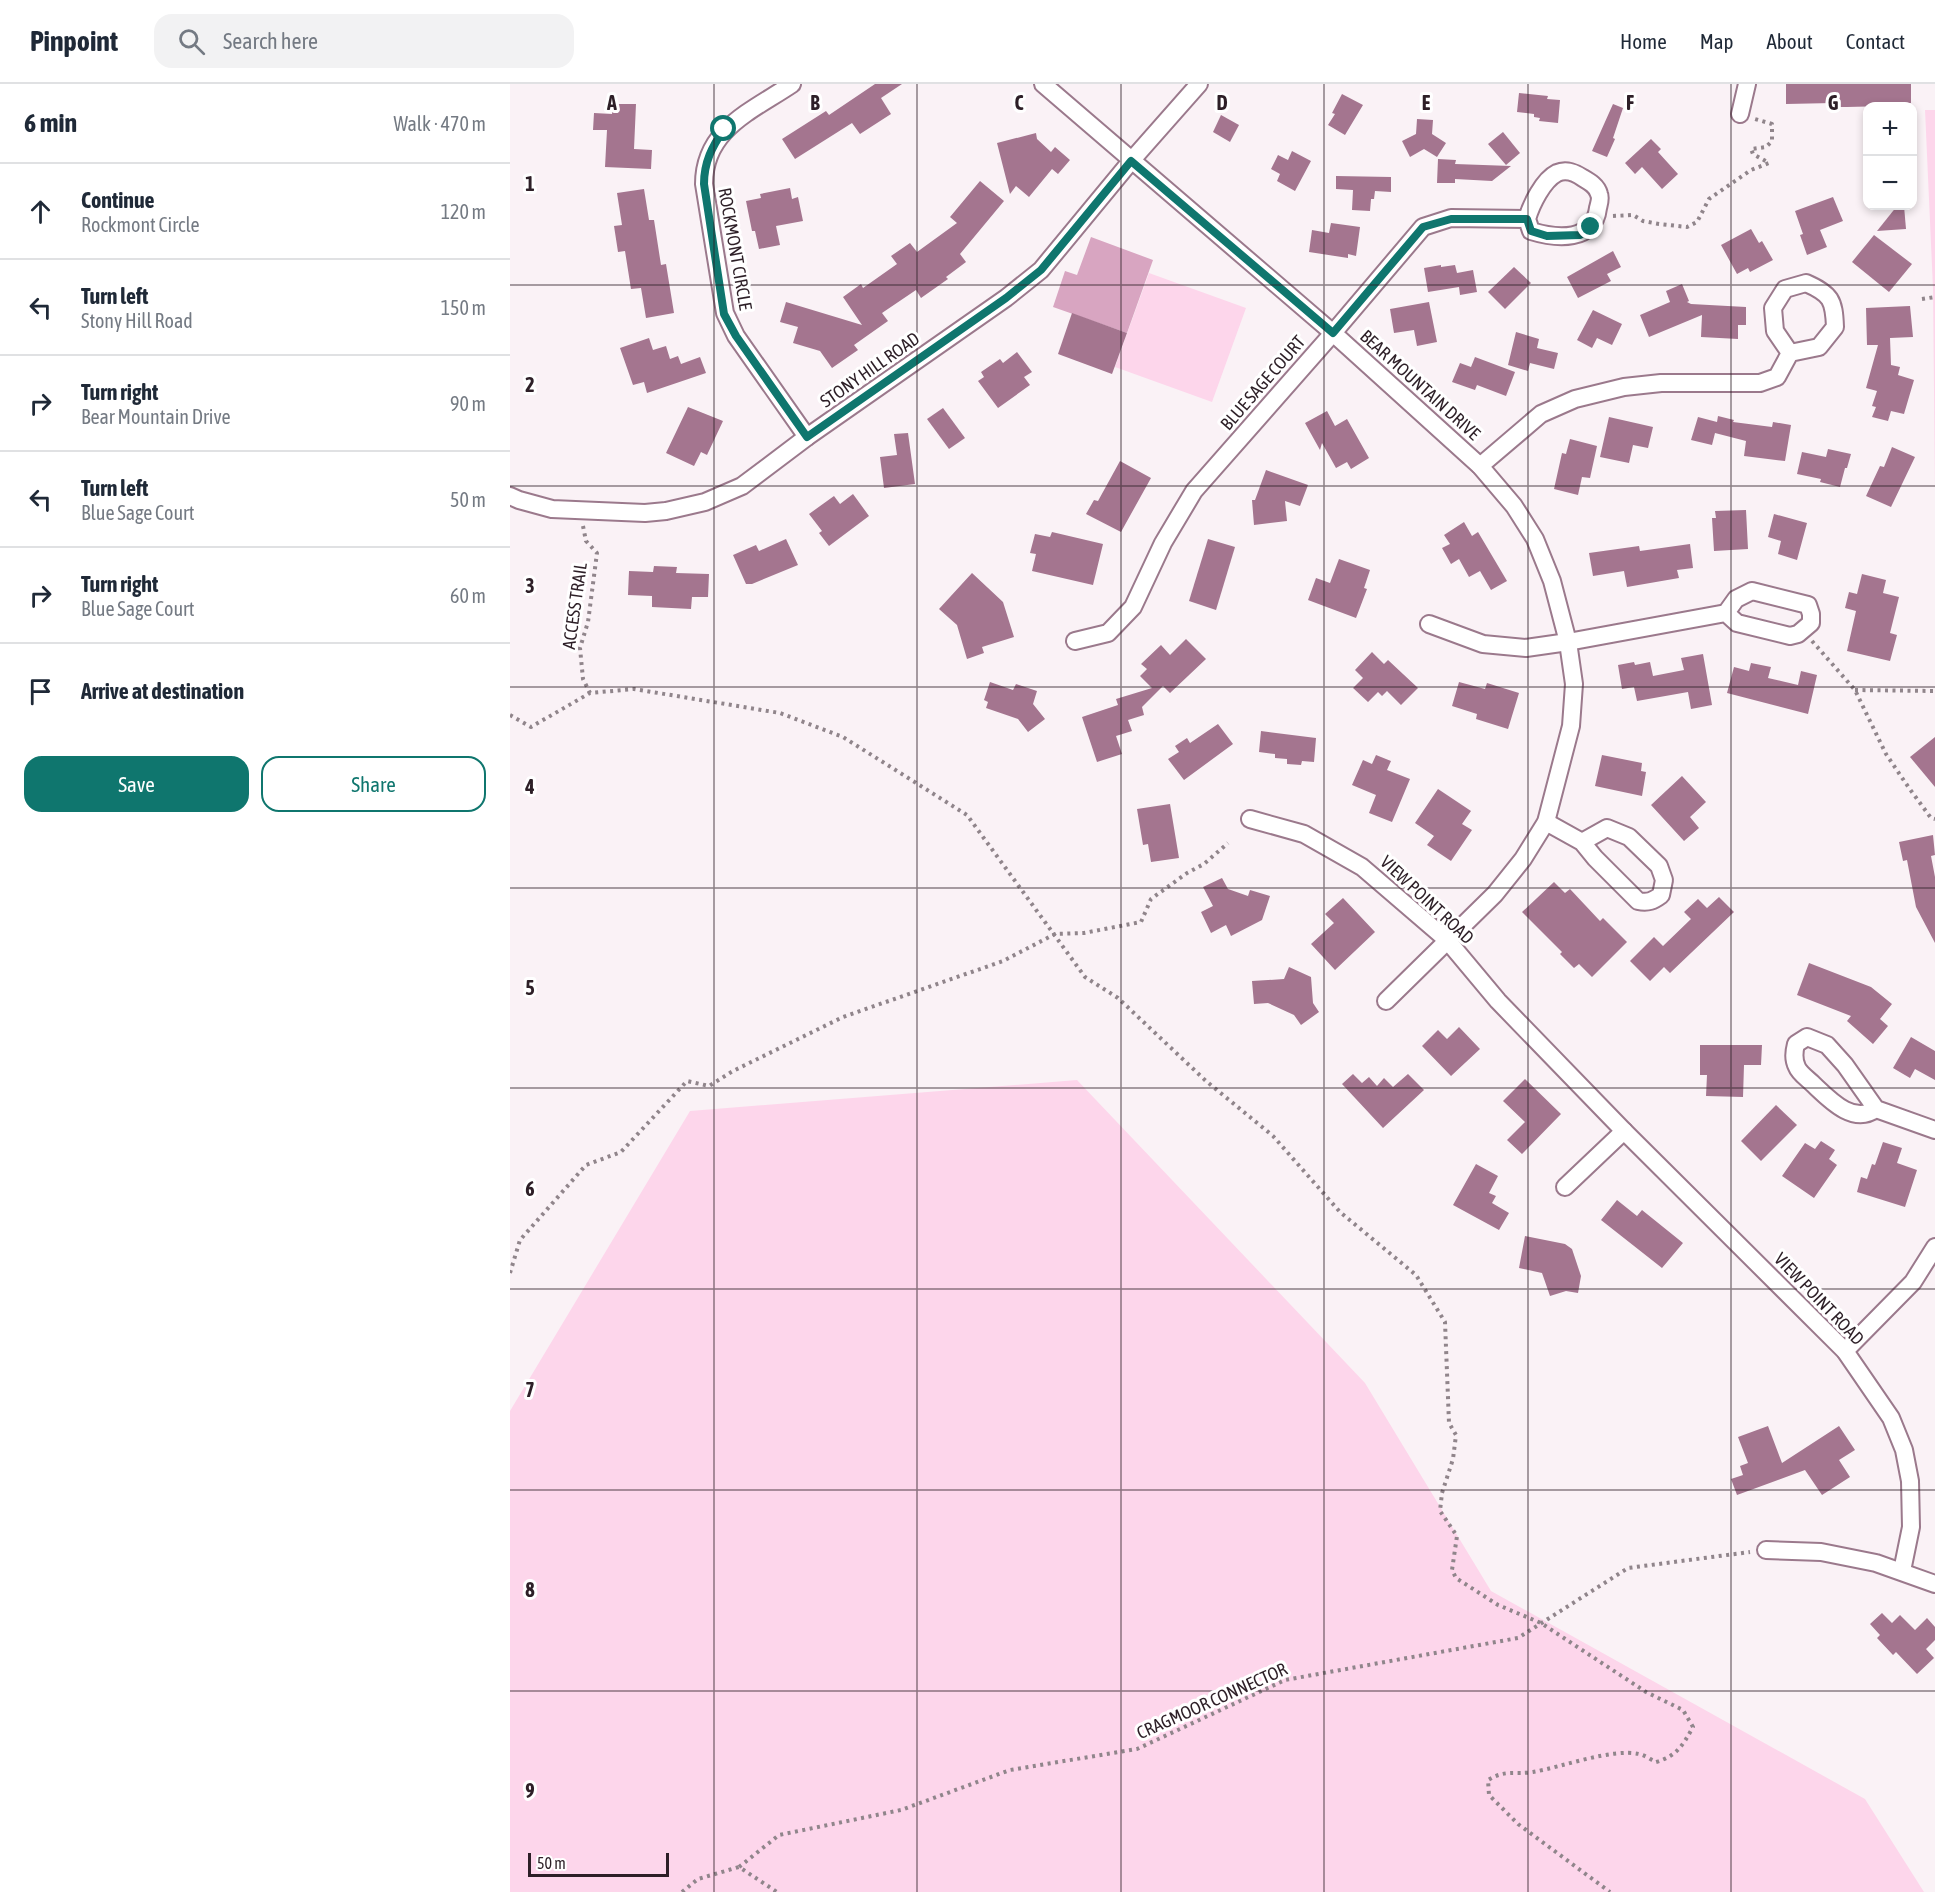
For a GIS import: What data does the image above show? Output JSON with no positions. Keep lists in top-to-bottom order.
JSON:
{
  "streets": {
    "street": [
      "ROCKMONT CIRCLE",
      "STONY HILL ROAD",
      "BLUE SAGE COURT",
      "BEAR MOUNTAIN DRIVE",
      "VIEW POINT ROAD"
    ],
    "path": ["ACCESS TRAIL", "CRAGMOOR CONNECTOR"]
  },
  "crossings": [
    ["ROCKMONT CIRCLE", "STONY HILL ROAD"],
    ["STONY HILL ROAD", "BEAR MOUNTAIN DRIVE"],
    ["BLUE SAGE COURT", "BEAR MOUNTAIN DRIVE"],
    ["BEAR MOUNTAIN DRIVE", "VIEW POINT ROAD"]
  ],
  "scale_bar": "50 m",
  "page": {
    "header": "Pinpoint",
    "search": "Search here",
    "nav": [
      "Home",
      "Map",
      "About",
      "Contact"
    ],
    "heading": ["6 min", "Walk · 470 m"],
    "map_buttons": ["+", "−"],
    "list": [
      ["Continue", "Rockmont Circle", "120 m"],
      ["Turn left", "Stony Hill Road", "150 m"],
      ["Turn right", "Bear Mountain Drive", "90 m"],
      ["Turn left", "Blue Sage Court", "50 m"],
      ["Turn right", "Blue Sage Court", "60 m"],
      "Arrive at destination"
    ],
    "buttons": ["Save", "Share"],
    "scale": "50 m"
  },
  "grid": {
    "columns": [
      "A",
      "B",
      "C",
      "D",
      "E",
      "F",
      "G"
    ],
    "rows": [
      "1",
      "2",
      "3",
      "4",
      "5",
      "6",
      "7",
      "8",
      "9"
    ]
  }
}
